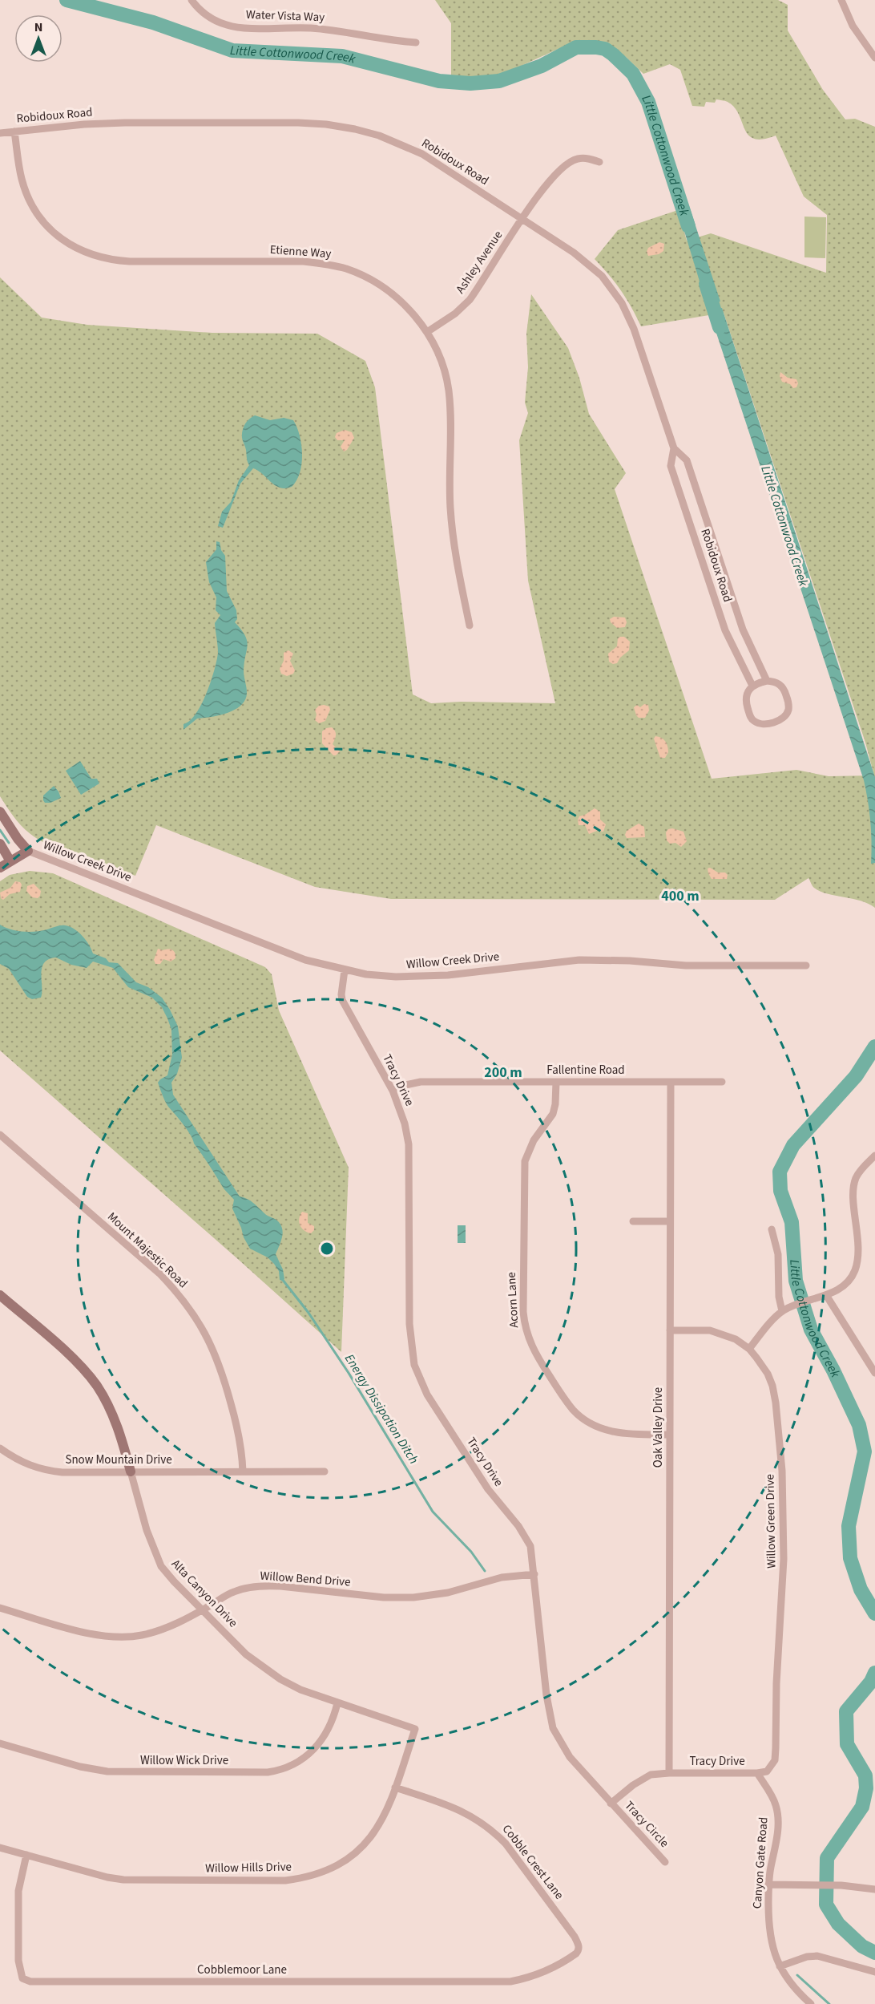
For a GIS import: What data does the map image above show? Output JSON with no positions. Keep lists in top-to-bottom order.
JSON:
{
  "streets": {
    "street": [
      "Water Vista Way",
      "Robidoux Road",
      "Etienne Way",
      "Ashley Avenue",
      "Willow Creek Drive",
      "Fallentine Road",
      "Tracy Drive",
      "Mount Majestic Road",
      "Acorn Lane",
      "Oak Valley Drive",
      "Snow Mountain Drive",
      "Willow Green Drive",
      "Willow Bend Drive",
      "Alta Canyon Drive",
      "Willow Wick Drive",
      "Tracy Circle",
      "Cobble Crest Lane",
      "Canyon Gate Road",
      "Willow Hills Drive",
      "Cobblemoor Lane"
    ]
  },
  "crossings": [
    ["Robidoux Road", "Etienne Way"],
    ["Robidoux Road", "Ashley Avenue"],
    ["Etienne Way", "Ashley Avenue"],
    ["Willow Creek Drive", "Tracy Drive"],
    ["Fallentine Road", "Tracy Drive"],
    ["Fallentine Road", "Acorn Lane"],
    ["Fallentine Road", "Oak Valley Drive"],
    ["Tracy Drive", "Oak Valley Drive"],
    ["Tracy Drive", "Willow Green Drive"],
    ["Tracy Drive", "Willow Bend Drive"],
    ["Tracy Drive", "Tracy Circle"],
    ["Tracy Drive", "Canyon Gate Road"],
    ["Mount Majestic Road", "Snow Mountain Drive"],
    ["Acorn Lane", "Oak Valley Drive"],
    ["Oak Valley Drive", "Willow Green Drive"],
    ["Snow Mountain Drive", "Alta Canyon Drive"],
    ["Willow Green Drive", "Canyon Gate Road"],
    ["Willow Bend Drive", "Alta Canyon Drive"],
    ["Alta Canyon Drive", "Willow Wick Drive"],
    ["Alta Canyon Drive", "Willow Hills Drive"],
    ["Cobble Crest Lane", "Willow Hills Drive"],
    ["Cobble Crest Lane", "Cobblemoor Lane"],
    ["Willow Hills Drive", "Cobblemoor Lane"]
  ],
  "water": ["Little Cottonwood Creek", "Energy Dissipation Ditch"],
  "north": "top",
  "rings": ["400 m", "200 m"]
}
